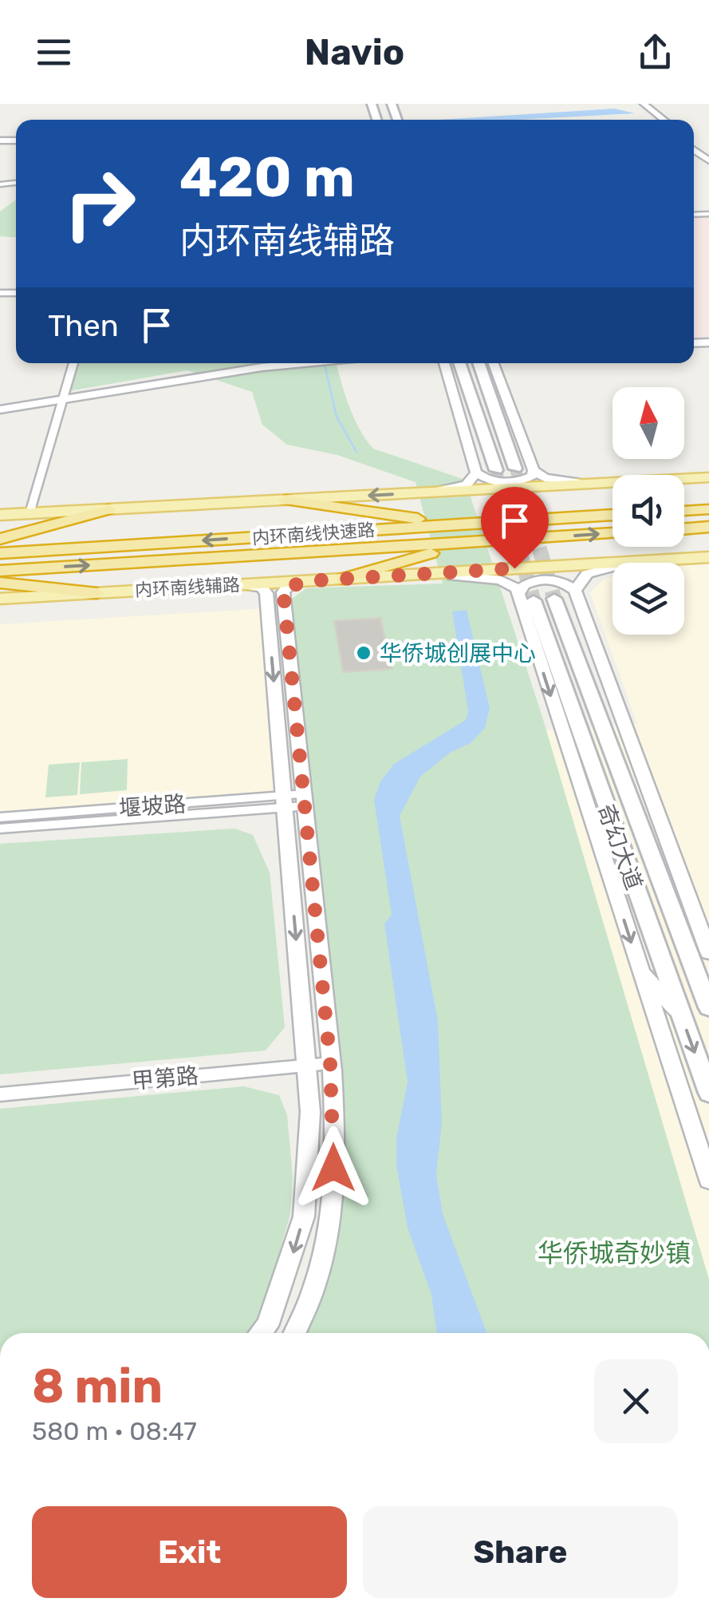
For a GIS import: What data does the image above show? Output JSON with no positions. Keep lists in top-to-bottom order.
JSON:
{
  "streets": {
    "highway": ["内环南线快速路"],
    "main road": ["内环南线辅路", "奇幻大道"],
    "street": ["堰坡路", "甲第路"]
  },
  "parks": ["华侨城奇妙镇"],
  "places": ["华侨城创展中心"],
  "north": "top",
  "page": {
    "header": "Navio",
    "turn": ["420 m", "内环南线辅路"],
    "then": "Then",
    "heading": ["8 min", "580 m · 08:47"],
    "buttons": ["Exit", "Share"]
  }
}
